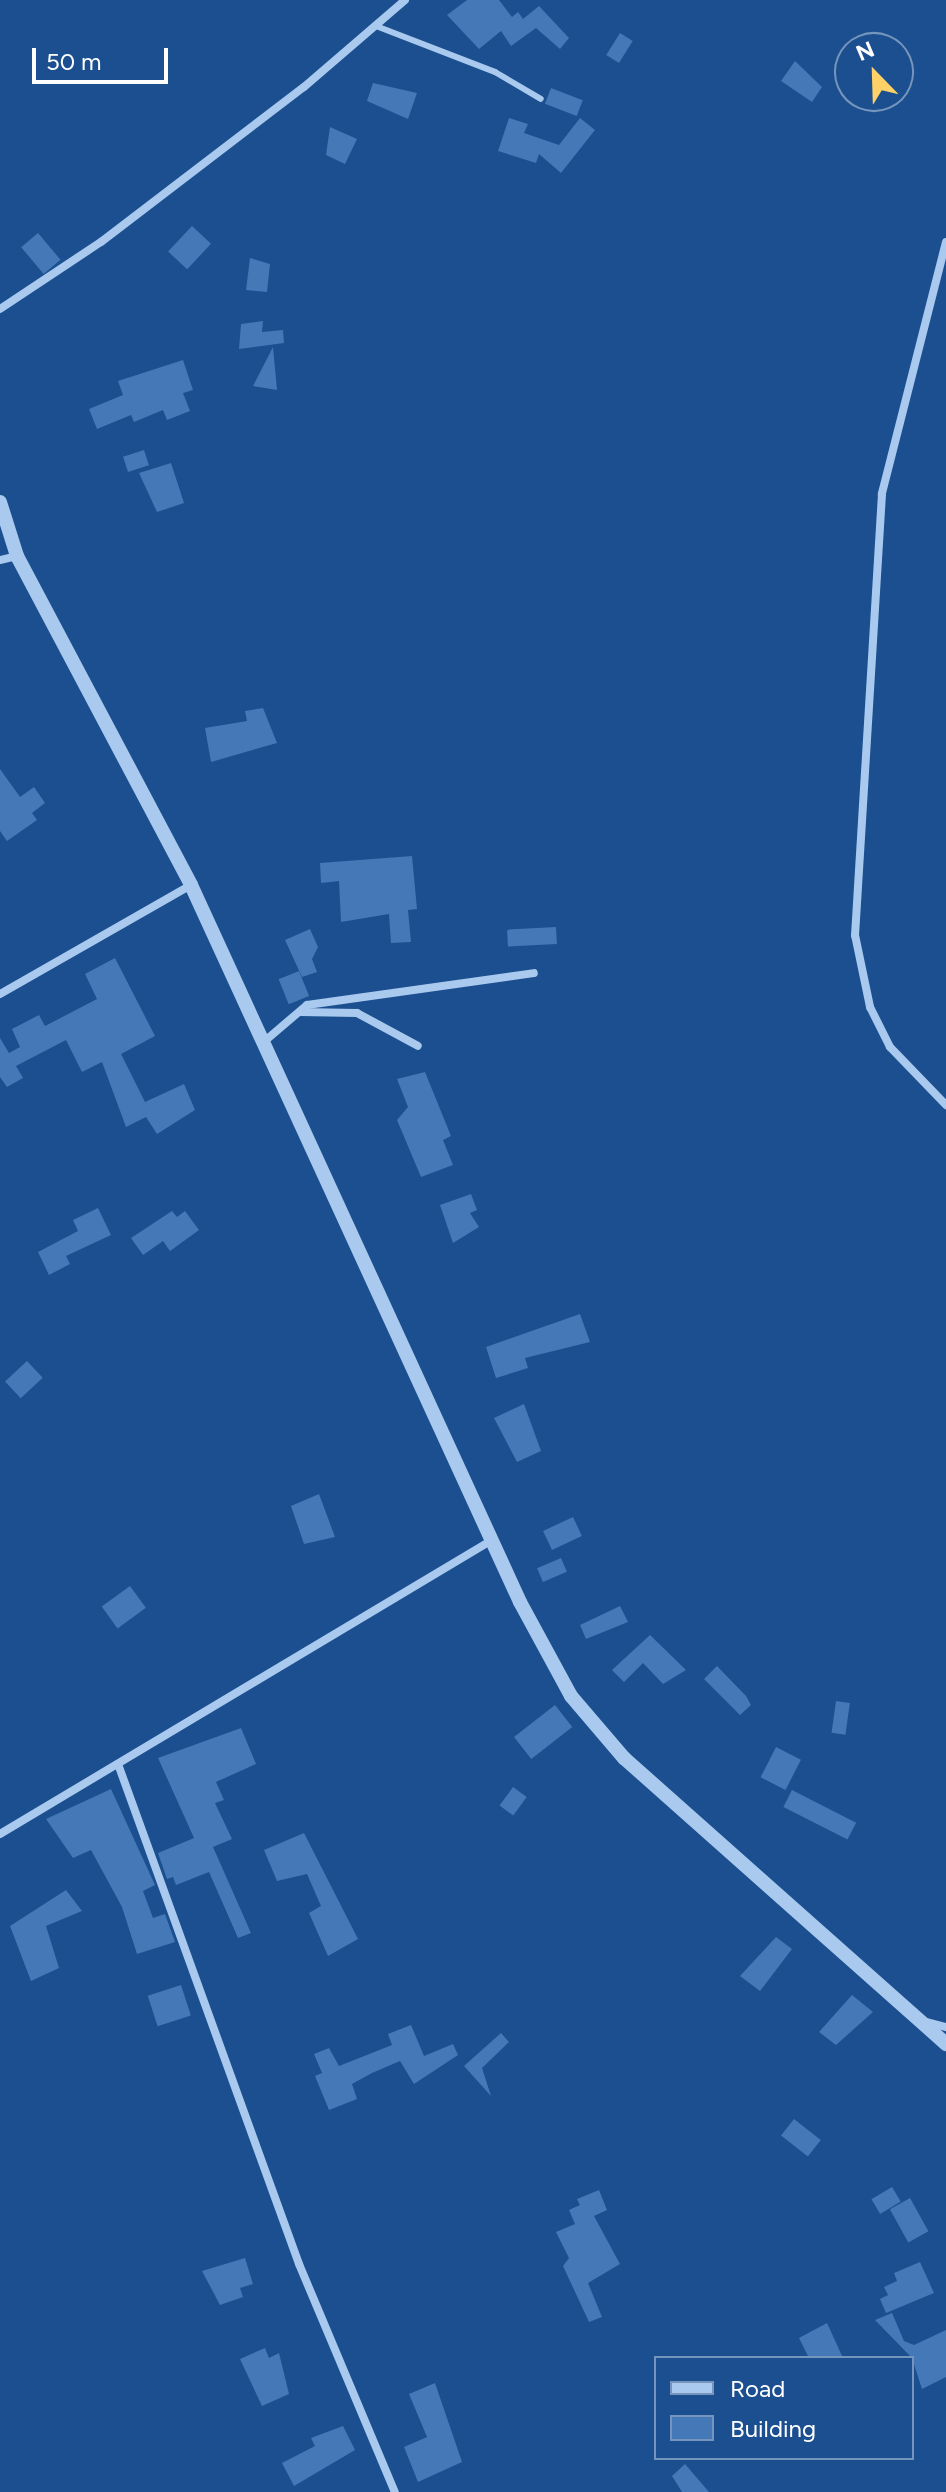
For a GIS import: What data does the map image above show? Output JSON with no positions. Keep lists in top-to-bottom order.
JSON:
{
  "legend": ["Road", "Building"],
  "scale_bar": "50 m",
  "north": "top left"
}
